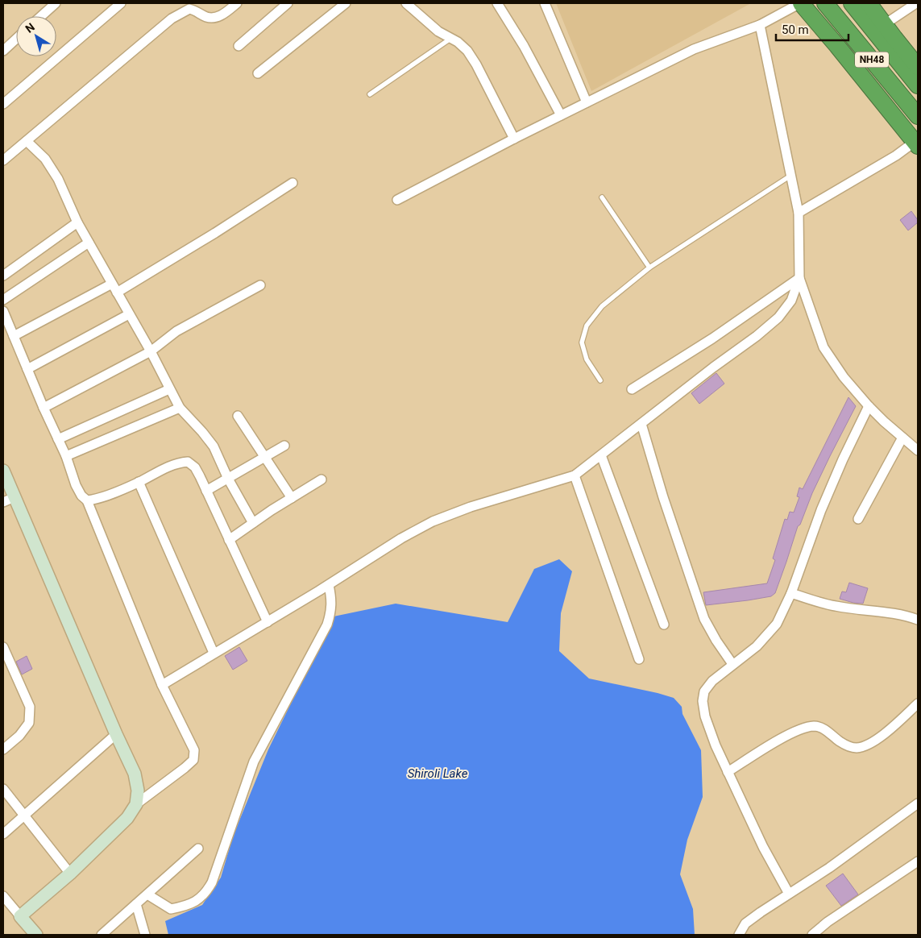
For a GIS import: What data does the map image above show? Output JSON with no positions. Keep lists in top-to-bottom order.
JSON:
{
  "streets": {
    "highway": ["NH48"]
  },
  "water": ["Shiroli Lake"],
  "scale_bar": "50 m",
  "north": "top left"
}
